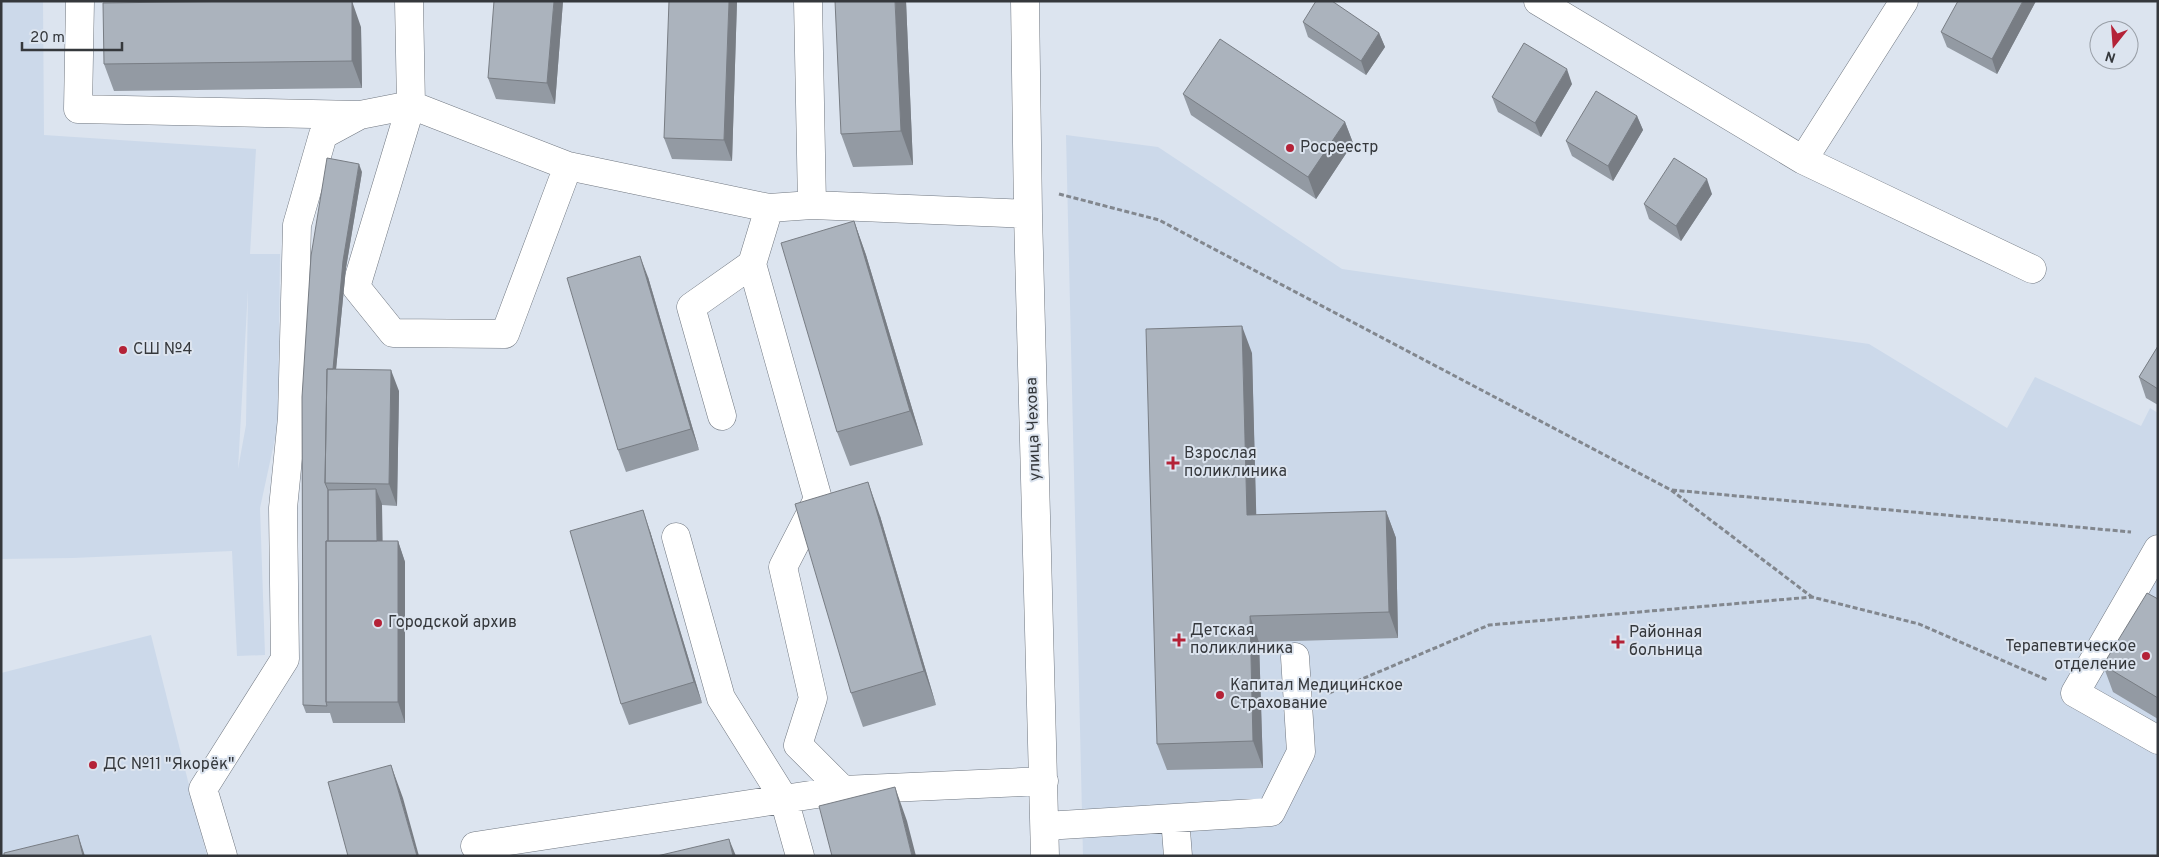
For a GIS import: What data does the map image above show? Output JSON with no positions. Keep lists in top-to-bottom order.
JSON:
{
  "streets": {
    "street": ["улица Чехова"]
  },
  "places": {
    "other": [
      "Росреестр",
      "СШ №4",
      "Городской архив",
      "Терапевтическое отделение",
      "Капитал Медицинское Страхование",
      "ДС №11 \"Якорёк\""
    ],
    "health": ["Взрослая поликлиника", "Детская поликлиника", "Районная больница"]
  },
  "scale_bar": "20 m",
  "north": "bottom"
}
